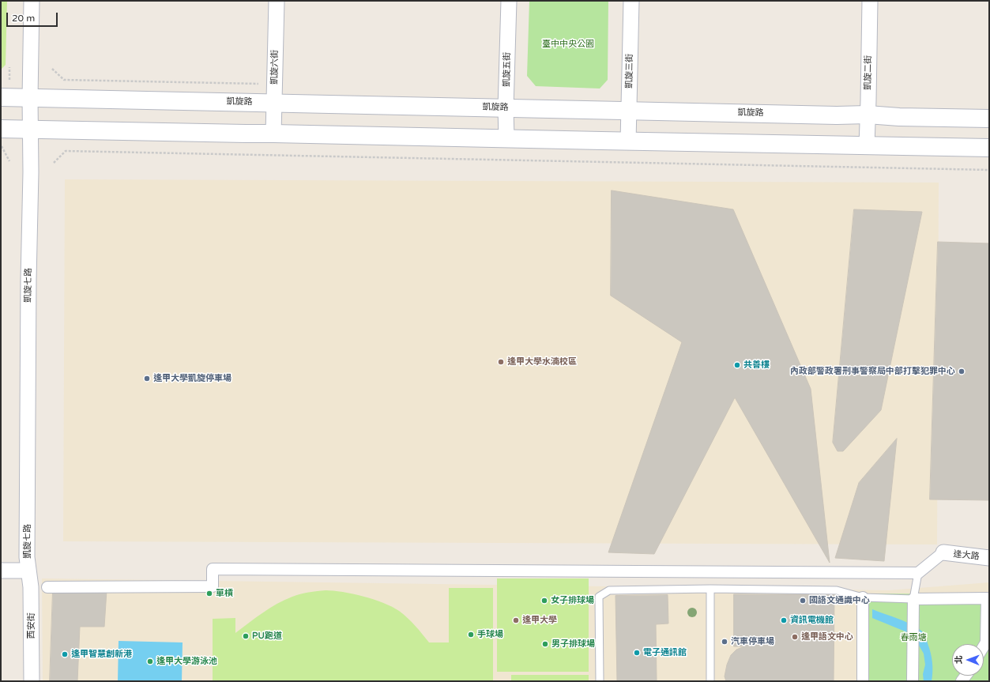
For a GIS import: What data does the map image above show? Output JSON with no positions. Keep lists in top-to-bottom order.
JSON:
{
  "streets": {
    "street": [
      "凱旋六街",
      "凱旋五街",
      "凱旋三街",
      "凱旋二街",
      "凱旋路",
      "凱旋七路",
      "逢大路",
      "西安街"
    ]
  },
  "crossings": [
    ["凱旋六街", "凱旋路"],
    ["凱旋五街", "凱旋路"],
    ["凱旋三街", "凱旋路"],
    ["凱旋二街", "凱旋路"],
    ["凱旋路", "凱旋七路"],
    ["凱旋七路", "西安街"]
  ],
  "parks": ["臺中中央公園", "春雨塘"],
  "places": [
    "逢甲大學水湳校區",
    "共善樓",
    "內政部警政署刑事警察局中部打擊犯罪中心",
    "逢甲大學凱旋停車場",
    "單槓",
    "女子排球場",
    "國語文通識中心",
    "逢甲大學",
    "資訊電機館",
    "手球場",
    "PU跑道",
    "逢甲語文中心",
    "汽車停車場",
    "男子排球場",
    "電子通訊館",
    "逢甲智慧創新港",
    "逢甲大學游泳池"
  ],
  "scale_bar": "20 m",
  "north": "left"
}
